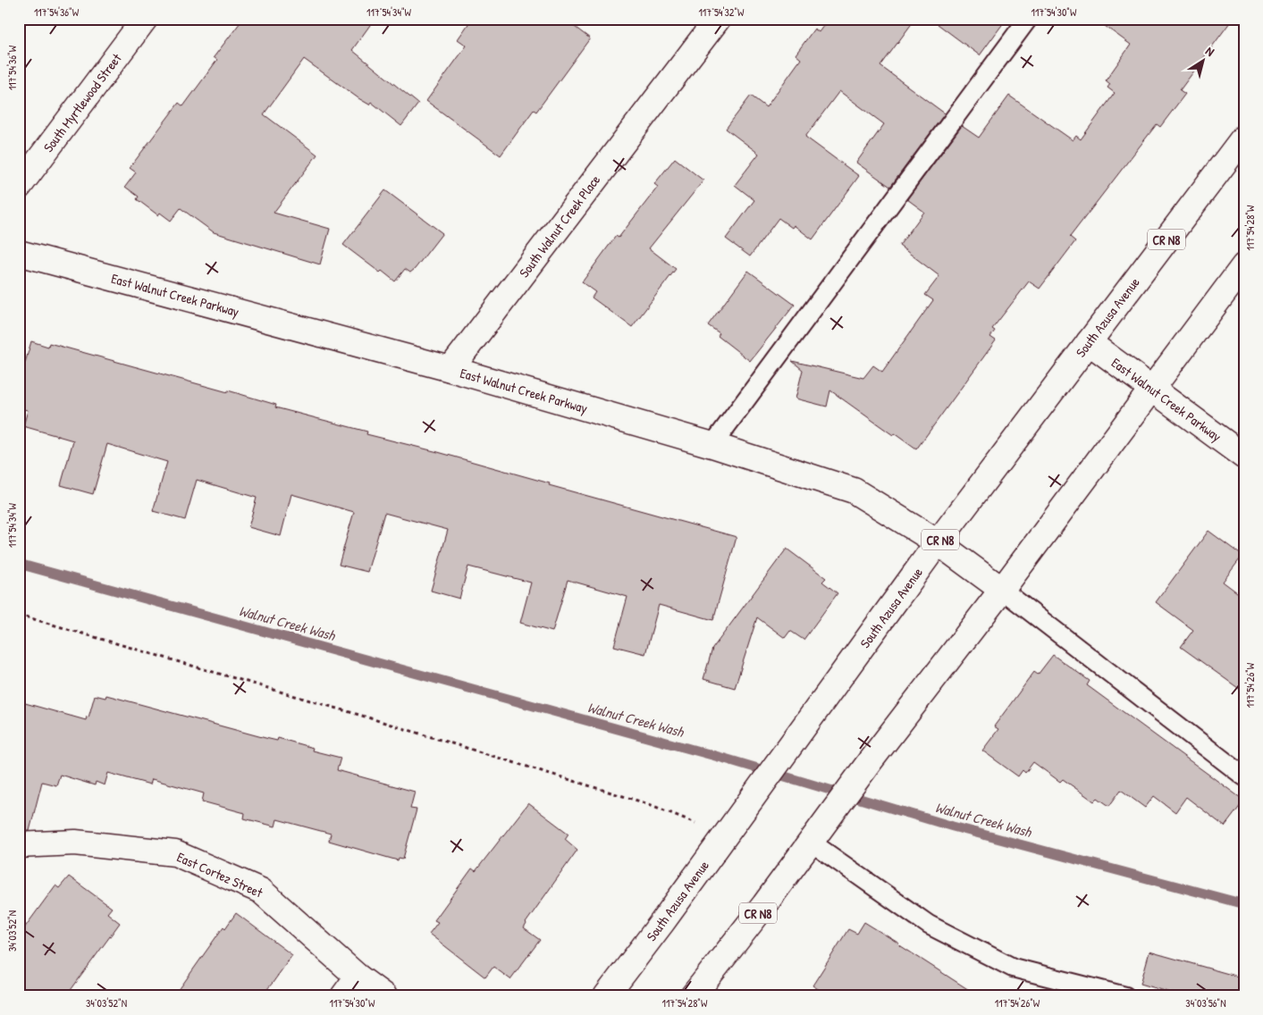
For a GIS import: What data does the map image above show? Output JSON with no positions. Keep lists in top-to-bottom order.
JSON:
{
  "streets": {
    "street": [
      "South Myrtlewood Street",
      "South Walnut Creek Place",
      "CR N8",
      "East Walnut Creek Parkway",
      "South Azusa Avenue",
      "East Cortez Street"
    ]
  },
  "crossings": [
    ["South Walnut Creek Place", "East Walnut Creek Parkway"],
    ["CR N8", "East Walnut Creek Parkway"],
    ["East Walnut Creek Parkway", "South Azusa Avenue"]
  ],
  "water": ["Walnut Creek Wash"],
  "north": "top right",
  "coordinates": [
    "117°54'36\"W",
    "117°54'34\"W",
    "117°54'32\"W",
    "117°54'30\"W",
    "117°54'28\"W",
    "117°54'26\"W",
    "34°03'52\"N",
    "34°03'56\"N"
  ]
}
